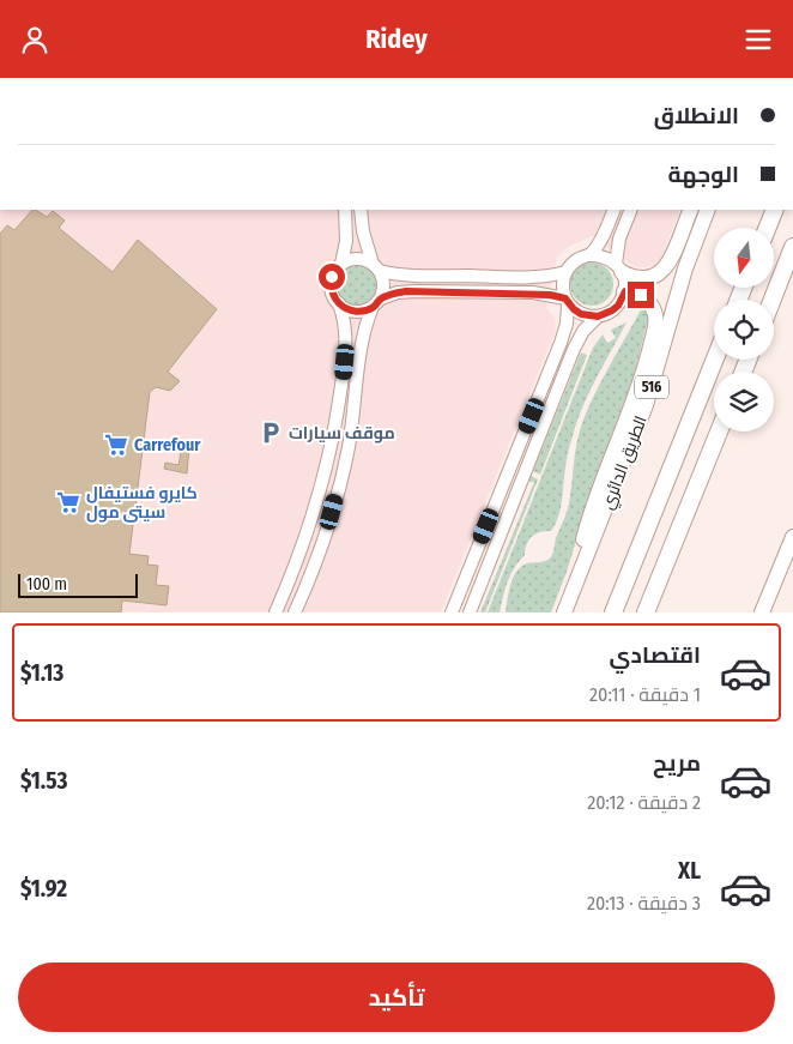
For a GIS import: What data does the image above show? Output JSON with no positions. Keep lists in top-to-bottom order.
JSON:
{
  "streets": {
    "highway": ["516", "الطريق الدائري"]
  },
  "places": {
    "parking": ["موقف سيارات"],
    "supermarket": ["Carrefour", "كايرو فستيفال سيتى مول"]
  },
  "scale_bar": "100 m",
  "north": "bottom",
  "page": {
    "header": "Ridey",
    "banner": ["الانطلاق", "الوجهة"],
    "scale": "100 m",
    "list": [
      {
        "name": "اقتصادي",
        "note": "1 دقيقة · 20:11",
        "value": "$1.13"
      },
      {
        "name": "مريح",
        "note": "2 دقيقة · 20:12",
        "value": "$1.53"
      },
      {
        "name": "XL",
        "note": "3 دقيقة · 20:13",
        "value": "$1.92"
      }
    ],
    "buttons": "تأكيد"
  }
}
